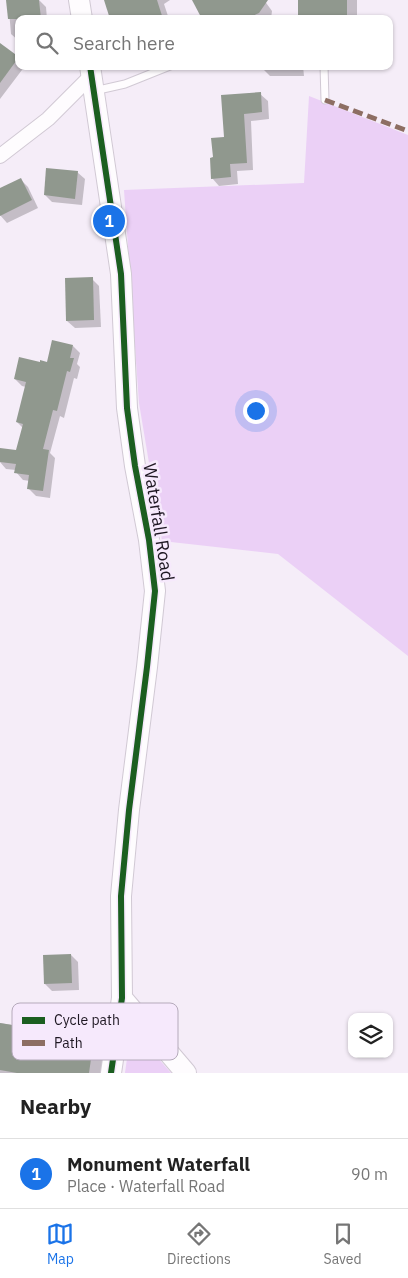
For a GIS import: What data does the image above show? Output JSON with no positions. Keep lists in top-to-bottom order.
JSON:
{
  "streets": {
    "street": ["Waterfall Road"]
  },
  "legend": ["Cycle path", "Path"],
  "page": {
    "search": "Search here",
    "pins": "1",
    "heading": "Nearby",
    "list": [
      {
        "mark": "1",
        "name": "Monument Waterfall",
        "note": "Place · Waterfall Road",
        "value": "90 m"
      }
    ],
    "nav": ["Map", "Directions", "Saved"]
  }
}
